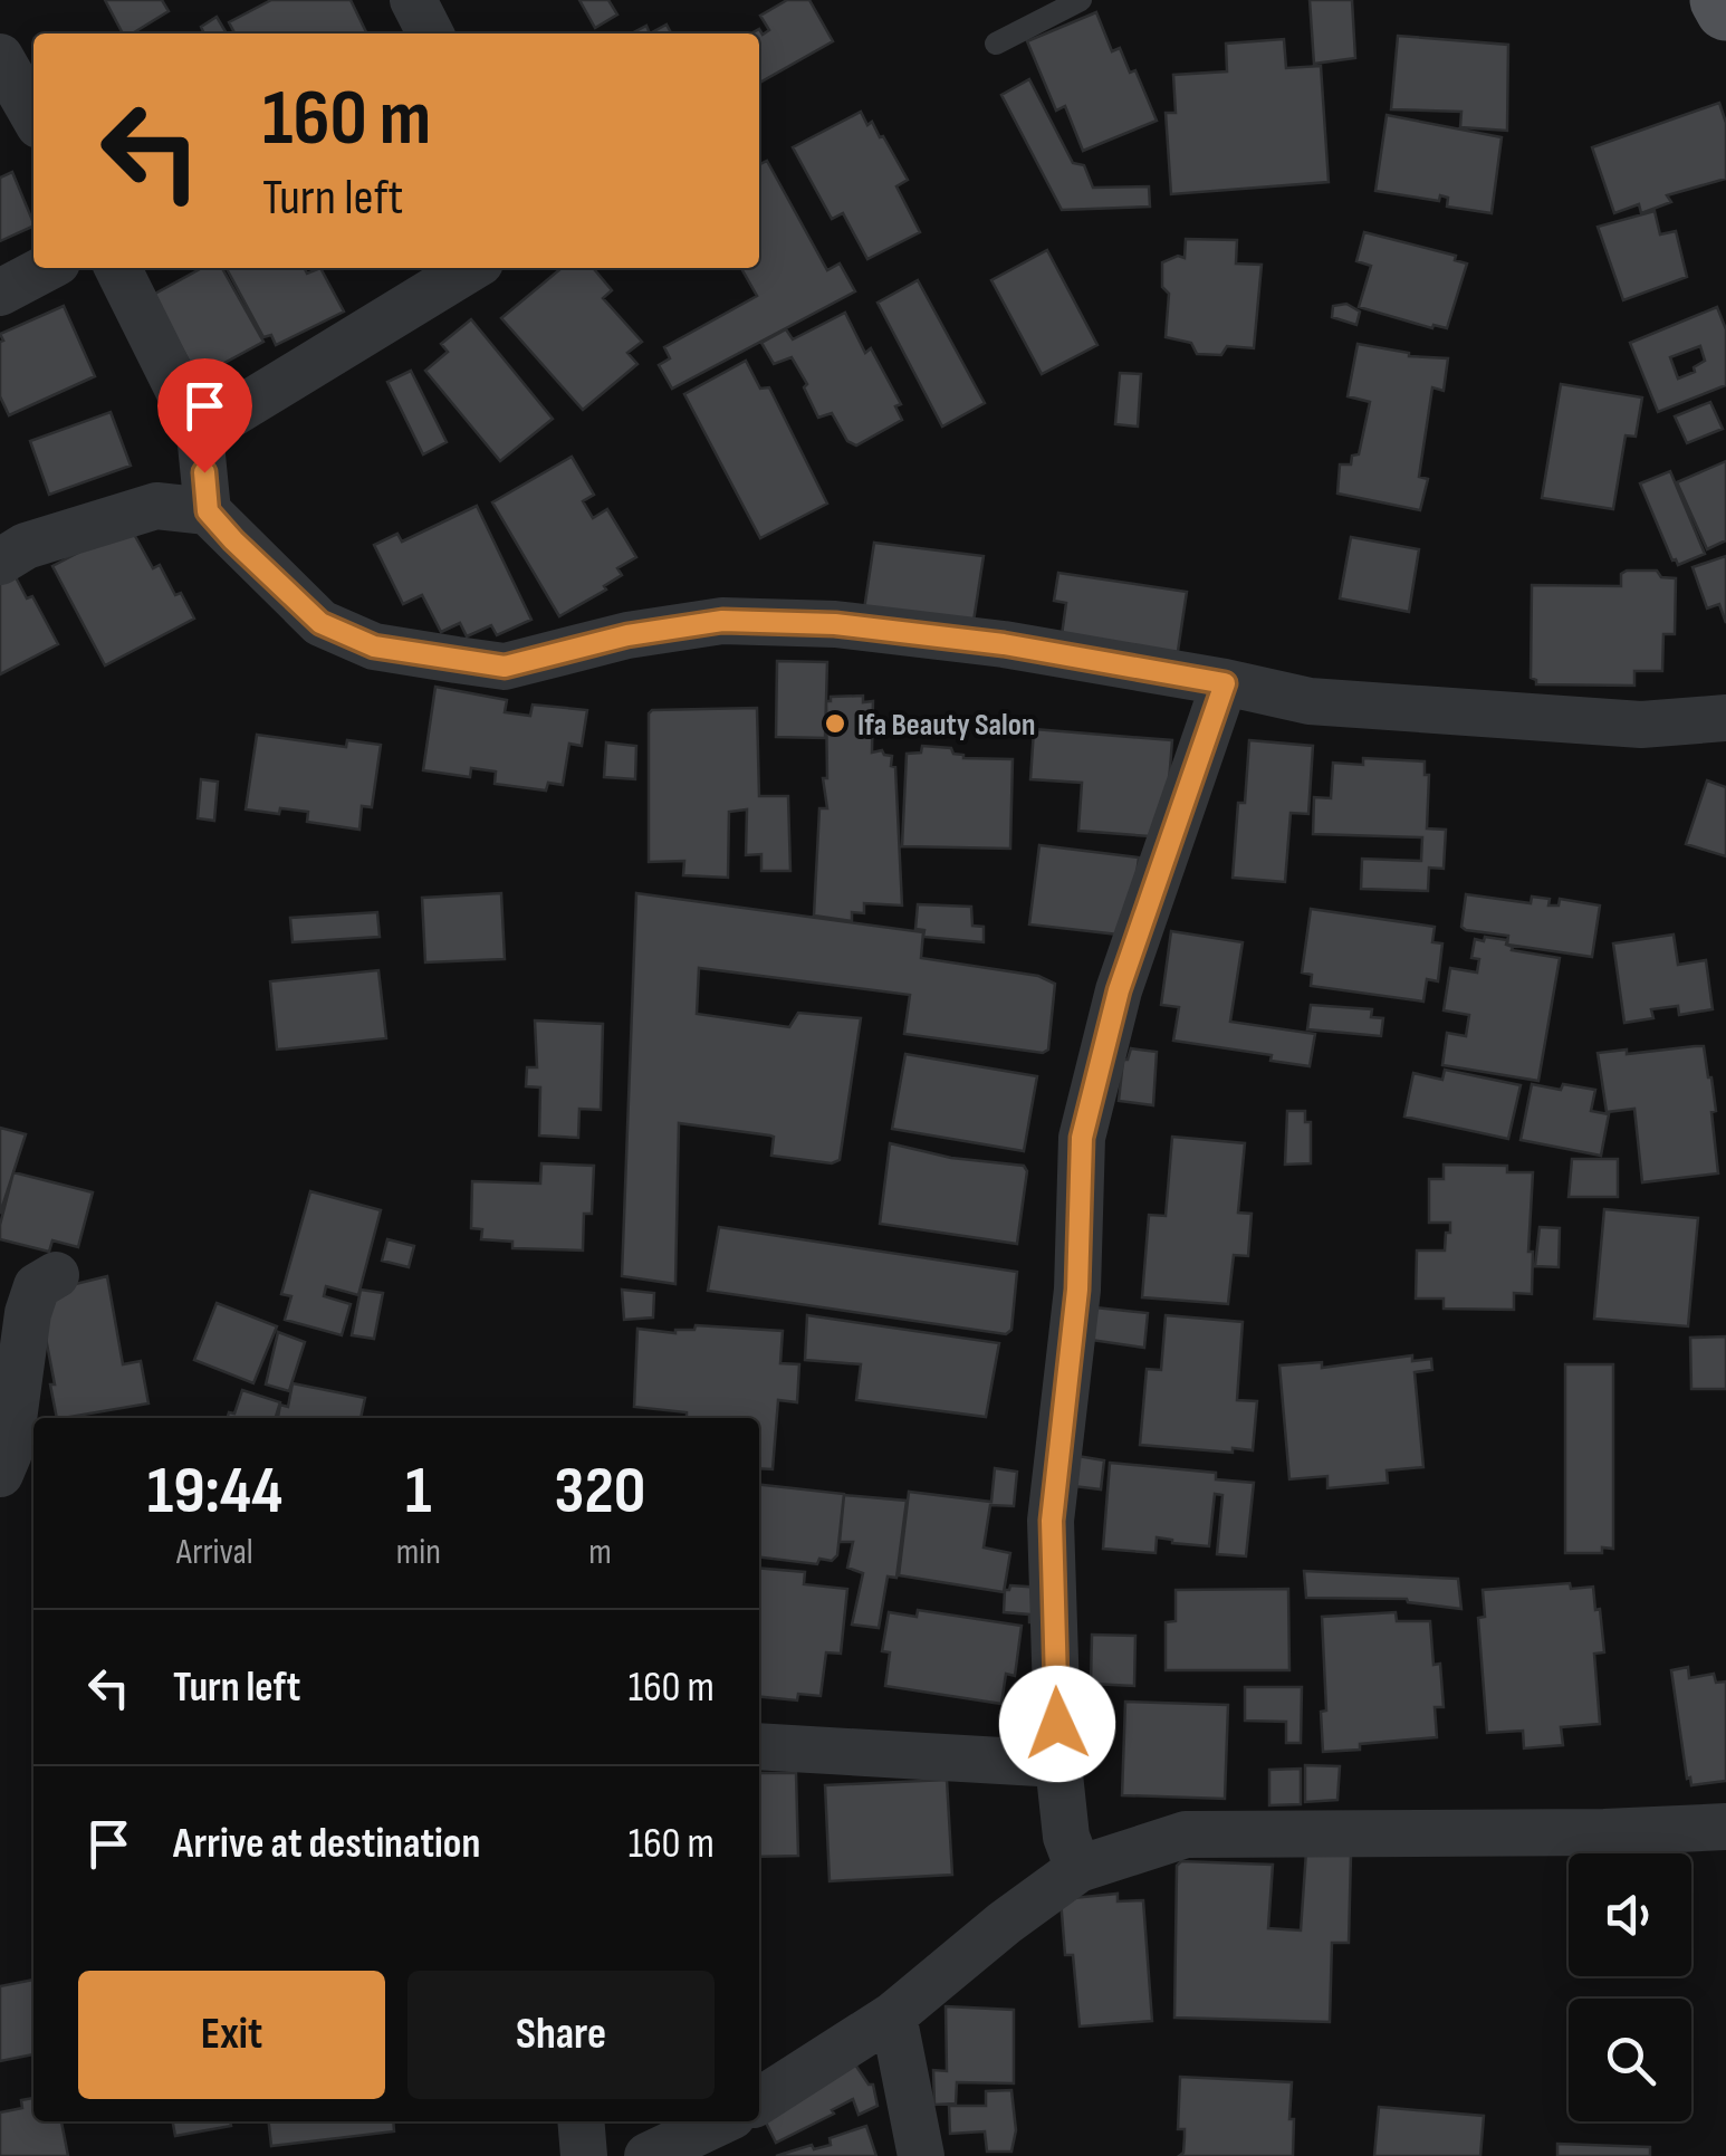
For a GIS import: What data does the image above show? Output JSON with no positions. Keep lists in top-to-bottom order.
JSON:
{
  "places": ["Ifa Beauty Salon"],
  "page": {
    "turn": ["160 m", "Turn left"],
    "eta": [
      "19:44",
      "Arrival",
      "1",
      "min",
      "320",
      "m"
    ],
    "list": [
      {
        "name": "Turn left",
        "value": "160 m"
      },
      {
        "name": "Arrive at destination",
        "value": "160 m"
      }
    ],
    "buttons": ["Exit", "Share"]
  }
}
